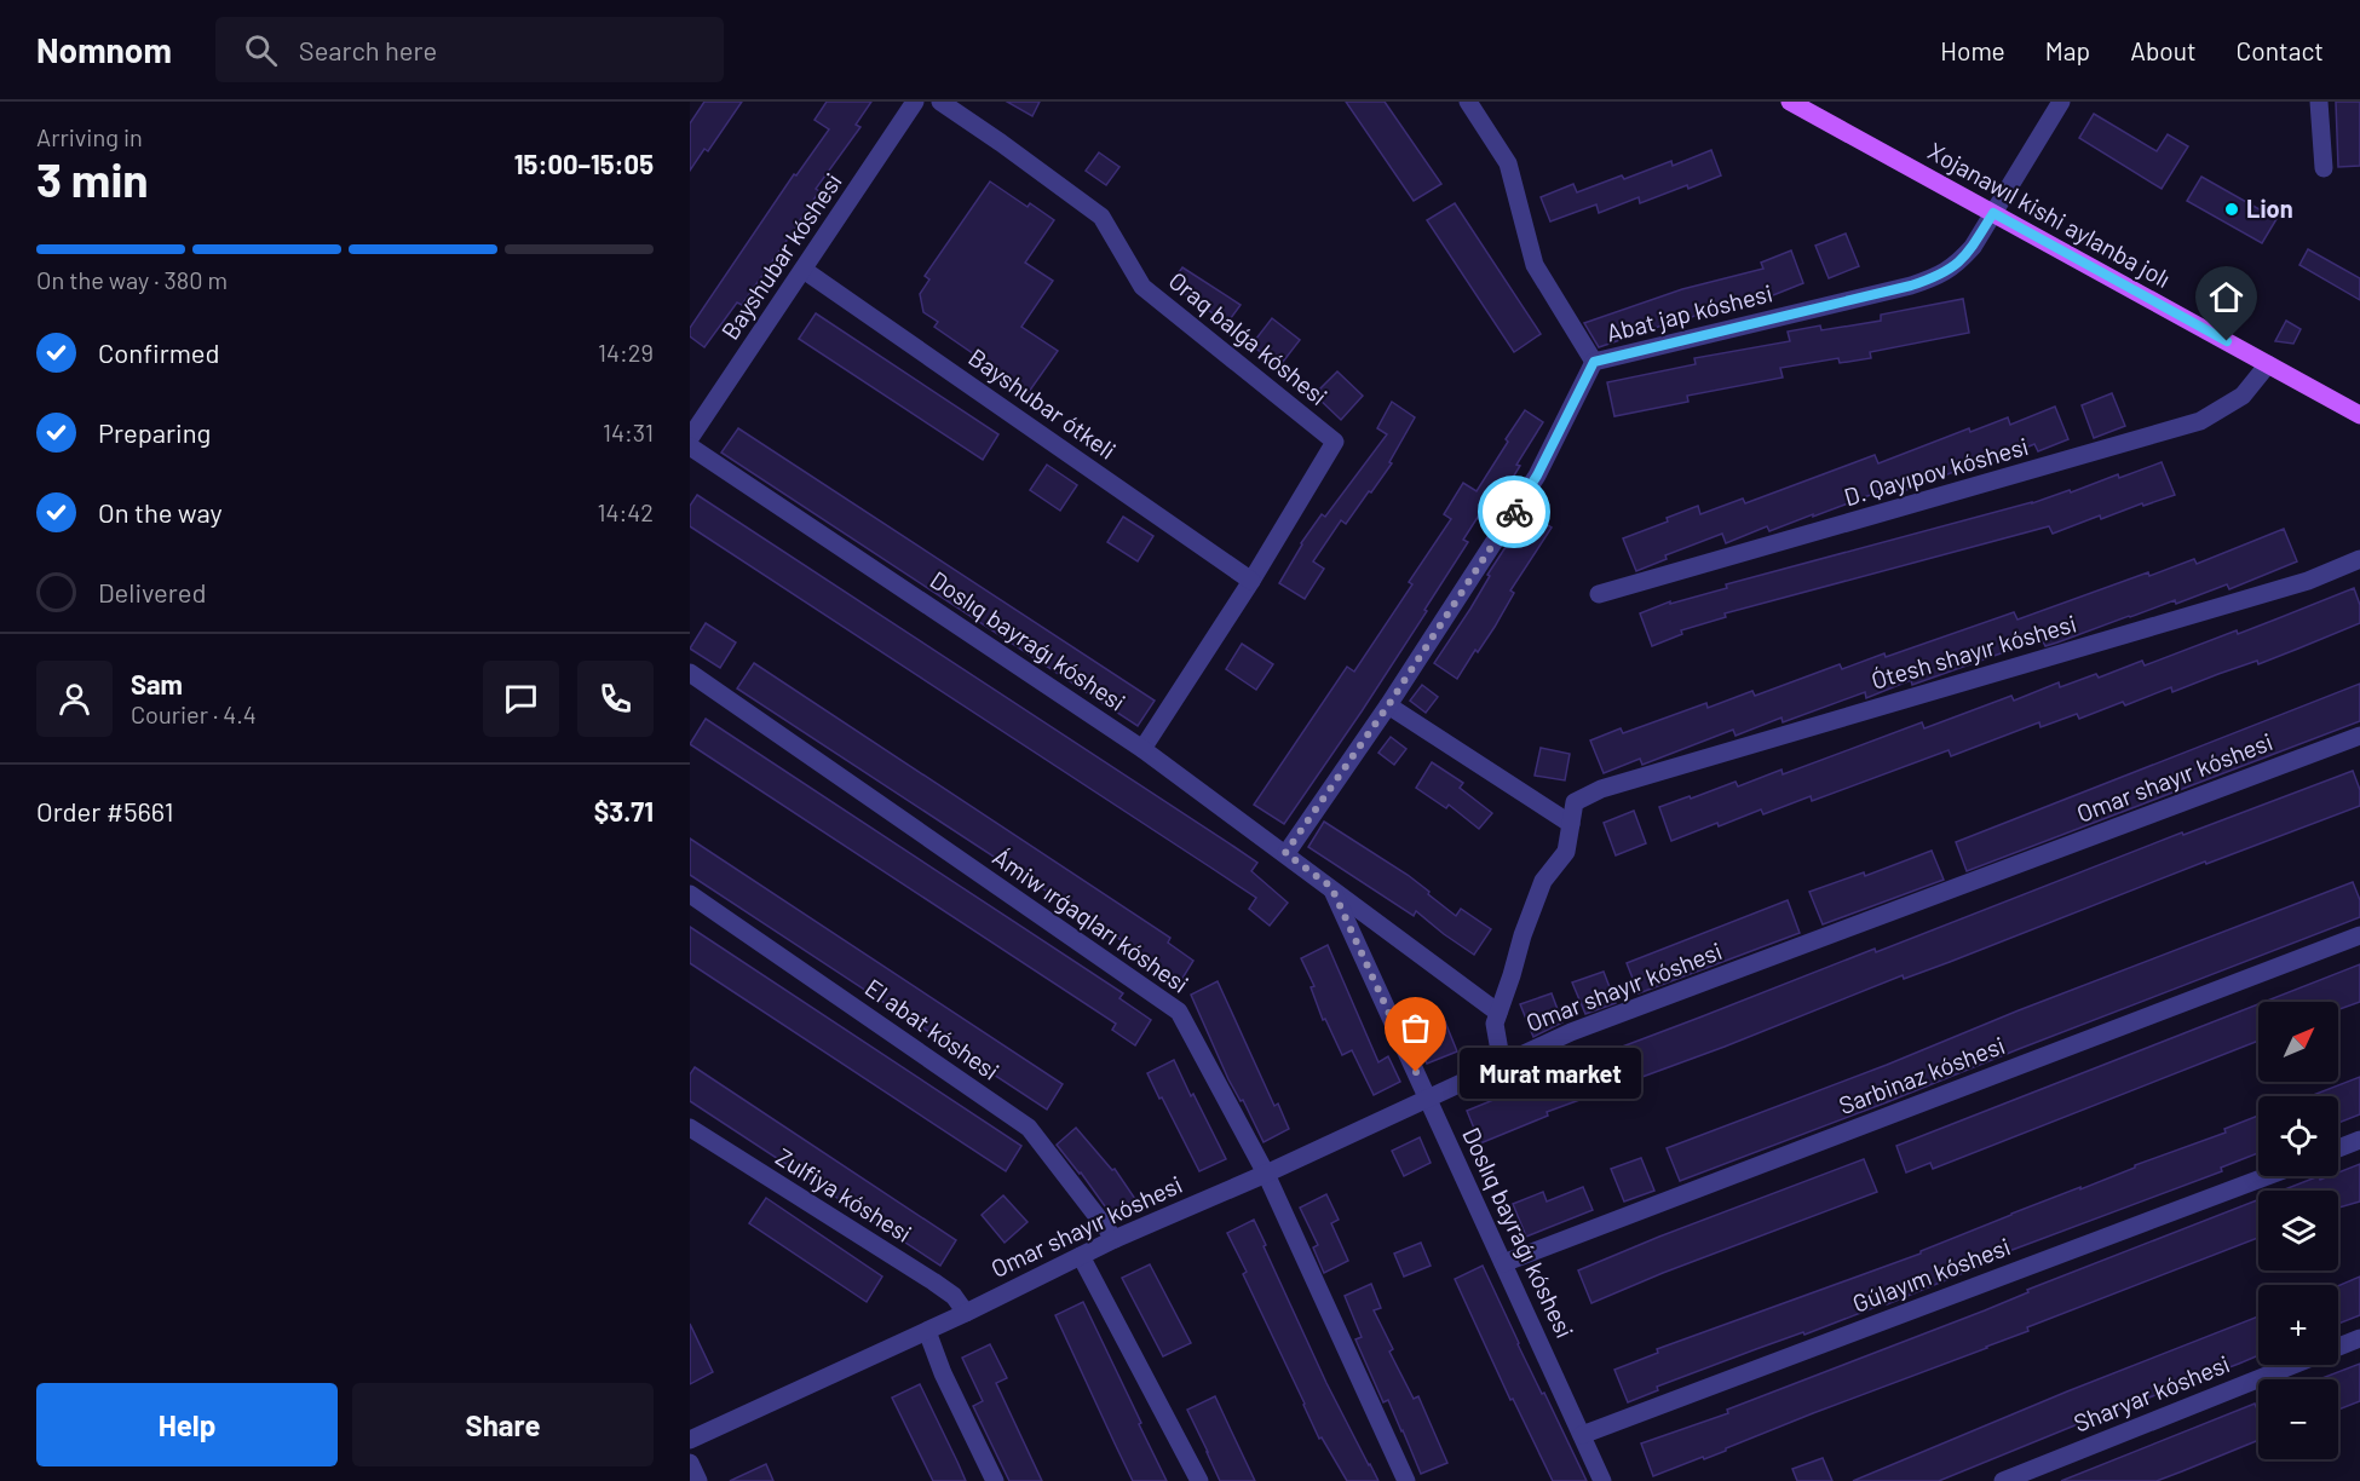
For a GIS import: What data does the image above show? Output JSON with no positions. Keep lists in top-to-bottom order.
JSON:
{
  "streets": {
    "main road": ["Xojanawıl kishi aylanba jolı"],
    "street": [
      "Bayshubar kóshesi",
      "Abat jap kóshesi",
      "Oraq balǵa kóshesi",
      "Bayshubar ótkeli",
      "D. Qayıpov kóshesi",
      "Doslıq bayraǵı kóshesi",
      "Ótesh shayır kóshesi",
      "Omar shayır kóshesi",
      "Ámiw ırǵaqları kóshesi",
      "El abat kóshesi",
      "Sarbinaz kóshesi",
      "Zulfiya kóshesi",
      "Gúlayım kóshesi",
      "Sharyar kóshesi"
    ]
  },
  "crossings": [
    ["Xojanawıl kishi aylanba jolı", "Abat jap kóshesi"],
    ["Xojanawıl kishi aylanba jolı", "D. Qayıpov kóshesi"],
    ["Bayshubar kóshesi", "Bayshubar ótkeli"],
    ["Abat jap kóshesi", "Doslıq bayraǵı kóshesi"],
    ["Oraq balǵa kóshesi", "Bayshubar ótkeli"],
    ["Doslıq bayraǵı kóshesi", "Omar shayır kóshesi"],
    ["Doslıq bayraǵı kóshesi", "Sarbinaz kóshesi"],
    ["Doslıq bayraǵı kóshesi", "Gúlayım kóshesi"],
    ["Omar shayır kóshesi", "Ámiw ırǵaqları kóshesi"],
    ["Omar shayır kóshesi", "El abat kóshesi"],
    ["Omar shayır kóshesi", "Zulfiya kóshesi"]
  ],
  "places": ["Lion", "Murat market"],
  "north": "top right",
  "page": {
    "header": "Nomnom",
    "search": "Search here",
    "nav": [
      "Home",
      "Map",
      "About",
      "Contact"
    ],
    "heading": ["3 min", "Arriving in", "15:00–15:05"],
    "panel": [
      "Sam",
      "Courier · 4.4",
      "Order #5661",
      "$3.71"
    ],
    "bar": "On the way · 380 m",
    "list": [
      ["Confirmed", "14:29"],
      ["Preparing", "14:31"],
      ["On the way", "14:42"],
      "Delivered"
    ],
    "map_buttons": ["+", "−"],
    "bubble": "Murat market",
    "buttons": ["Help", "Share"]
  }
}
